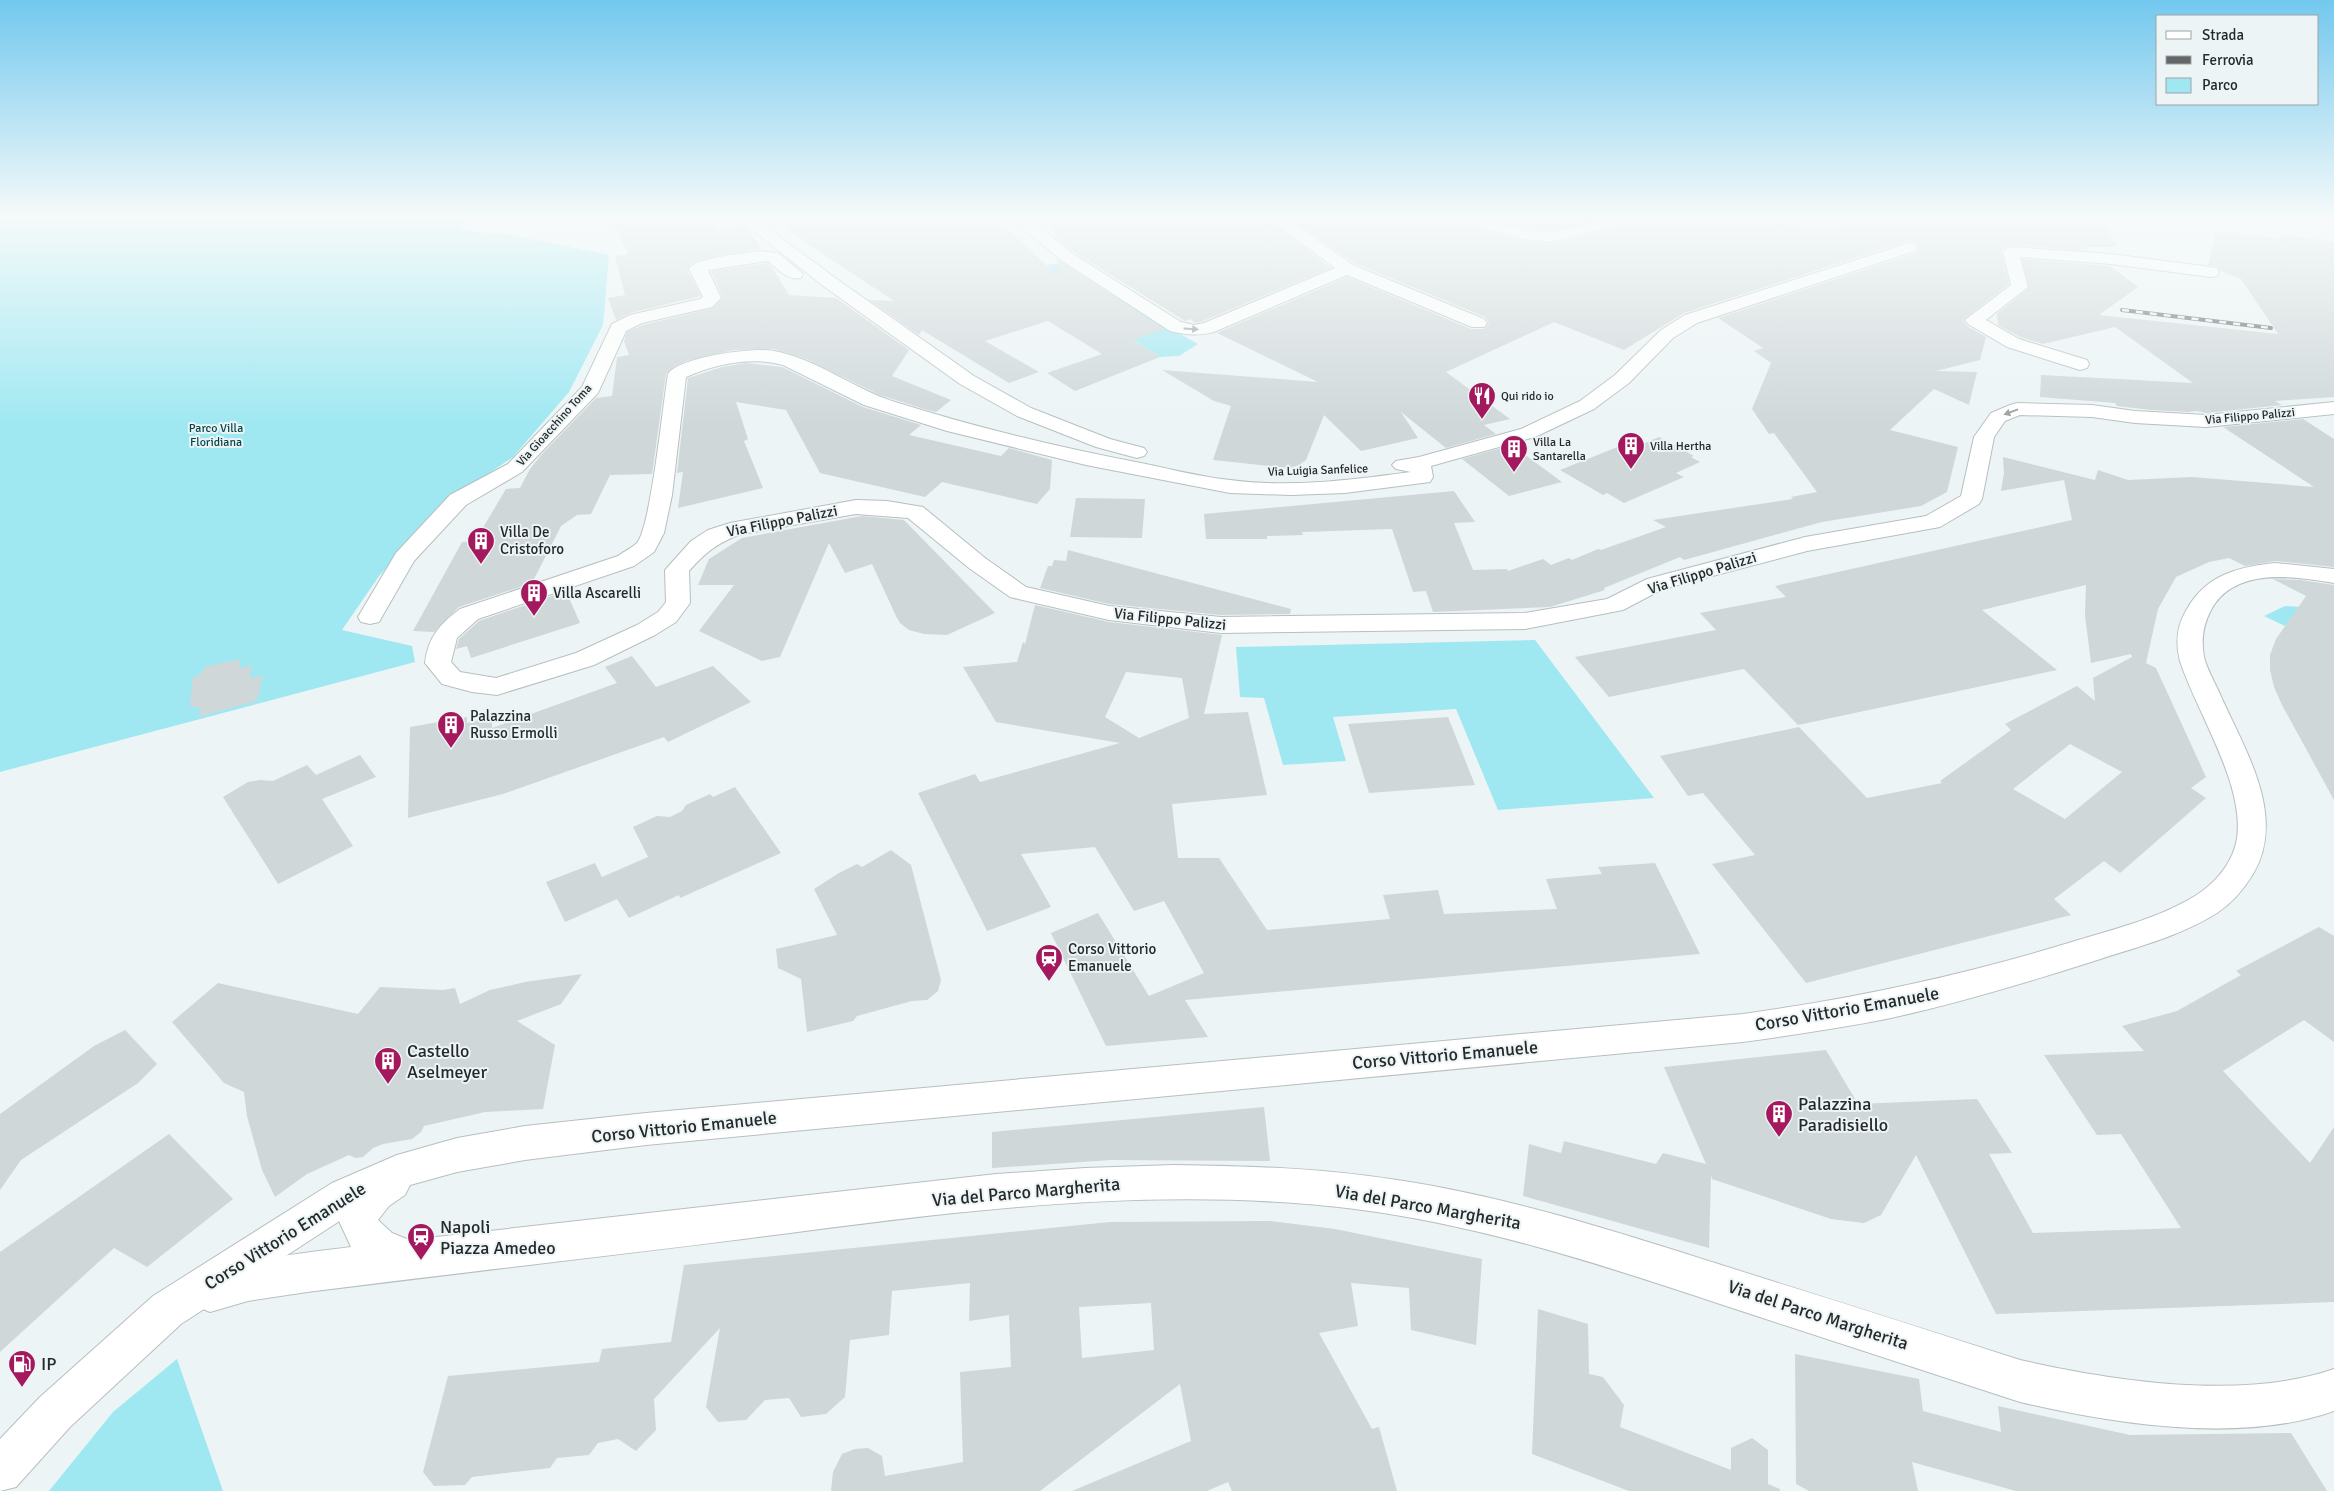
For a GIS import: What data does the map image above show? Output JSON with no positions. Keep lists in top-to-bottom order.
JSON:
{
  "streets": {
    "street": [
      "Via Filippo Palizzi",
      "Via Gioacchino Toma",
      "Via Luigia Sanfelice",
      "Corso Vittorio Emanuele",
      "Via del Parco Margherita"
    ]
  },
  "crossings": [
    ["Via Filippo Palizzi", "Via Luigia Sanfelice"],
    ["Corso Vittorio Emanuele", "Via del Parco Margherita"]
  ],
  "parks": ["Parco Villa Floridiana"],
  "places": {
    "restaurant": ["Qui rido io"],
    "building": [
      "Villa Hertha",
      "Villa La Santarella",
      "Villa De Cristoforo",
      "Villa Ascarelli",
      "Palazzina Russo Ermolli",
      "Castello Aselmeyer",
      "Palazzina Paradisiello"
    ],
    "station": ["Corso Vittorio Emanuele", "Napoli Piazza Amedeo"],
    "fuel station": ["IP"]
  },
  "legend": ["Strada", "Ferrovia", "Parco"]
}
